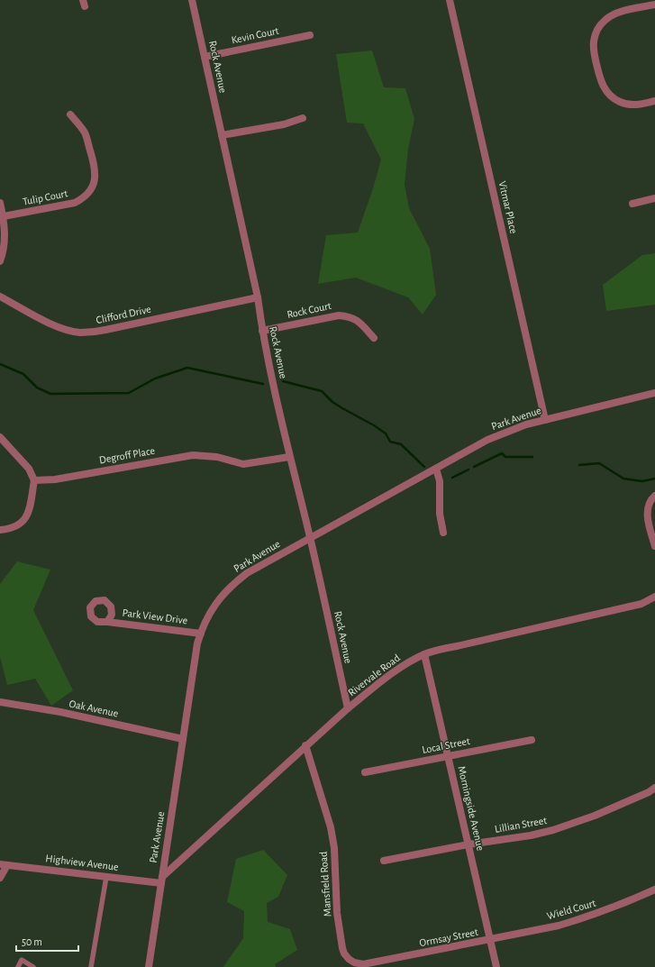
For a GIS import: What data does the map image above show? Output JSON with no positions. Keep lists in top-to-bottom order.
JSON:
{
  "streets": {
    "street": [
      "Kevin Court",
      "Rock Avenue",
      "Tulip Court",
      "Vitmar Place",
      "Rock Court",
      "Clifford Drive",
      "Park Avenue",
      "Degroff Place",
      "Park View Drive",
      "Rivervale Road",
      "Oak Avenue",
      "Local Street",
      "Morningside Avenue",
      "Lillian Street",
      "Highview Avenue",
      "Mansfield Road",
      "Wield Court",
      "Ormsay Street"
    ]
  },
  "crossings": [
    ["Kevin Court", "Rock Avenue"],
    ["Rock Avenue", "Rock Court"],
    ["Rock Avenue", "Clifford Drive"],
    ["Rock Avenue", "Park Avenue"],
    ["Rock Avenue", "Degroff Place"],
    ["Rock Avenue", "Rivervale Road"],
    ["Vitmar Place", "Park Avenue"],
    ["Park Avenue", "Park View Drive"],
    ["Park Avenue", "Rivervale Road"],
    ["Park Avenue", "Oak Avenue"],
    ["Park Avenue", "Highview Avenue"],
    ["Rivervale Road", "Morningside Avenue"],
    ["Rivervale Road", "Highview Avenue"],
    ["Rivervale Road", "Mansfield Road"],
    ["Local Street", "Morningside Avenue"],
    ["Morningside Avenue", "Lillian Street"],
    ["Morningside Avenue", "Wield Court"],
    ["Morningside Avenue", "Ormsay Street"],
    ["Mansfield Road", "Ormsay Street"],
    ["Wield Court", "Ormsay Street"]
  ],
  "scale_bar": "50 m"
}
